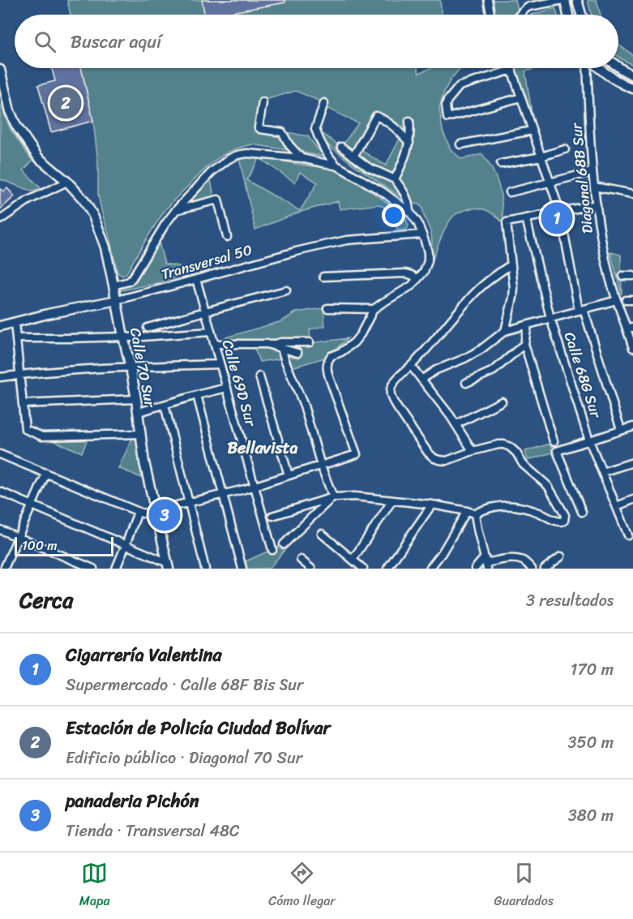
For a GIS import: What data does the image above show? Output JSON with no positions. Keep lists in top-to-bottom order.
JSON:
{
  "streets": {
    "street": [
      "Diagonal 68B Sur",
      "Transversal 50",
      "Calle 70 Sur",
      "Calle 68G Sur",
      "Calle 69D Sur"
    ]
  },
  "crossings": [
    ["Transversal 50", "Calle 70 Sur"],
    ["Transversal 50", "Calle 69D Sur"]
  ],
  "districts": ["Bellavista"],
  "scale_bar": "100 m",
  "page": {
    "search": "Buscar aquí",
    "pins": ["2", "1", "3"],
    "scale": "100 m",
    "heading": ["Cerca", "3 resultados"],
    "list": [
      {
        "mark": "1",
        "name": "Cigarrería Valentina",
        "note": "Supermercado · Calle 68F Bis Sur",
        "value": "170 m"
      },
      {
        "mark": "2",
        "name": "Estación de Policía Ciudad Bolívar",
        "note": "Edificio público · Diagonal 70 Sur",
        "value": "350 m"
      },
      {
        "mark": "3",
        "name": "panaderia Pichón",
        "note": "Tienda · Transversal 48C",
        "value": "380 m"
      }
    ],
    "nav": ["Mapa", "Cómo llegar", "Guardados"]
  }
}
